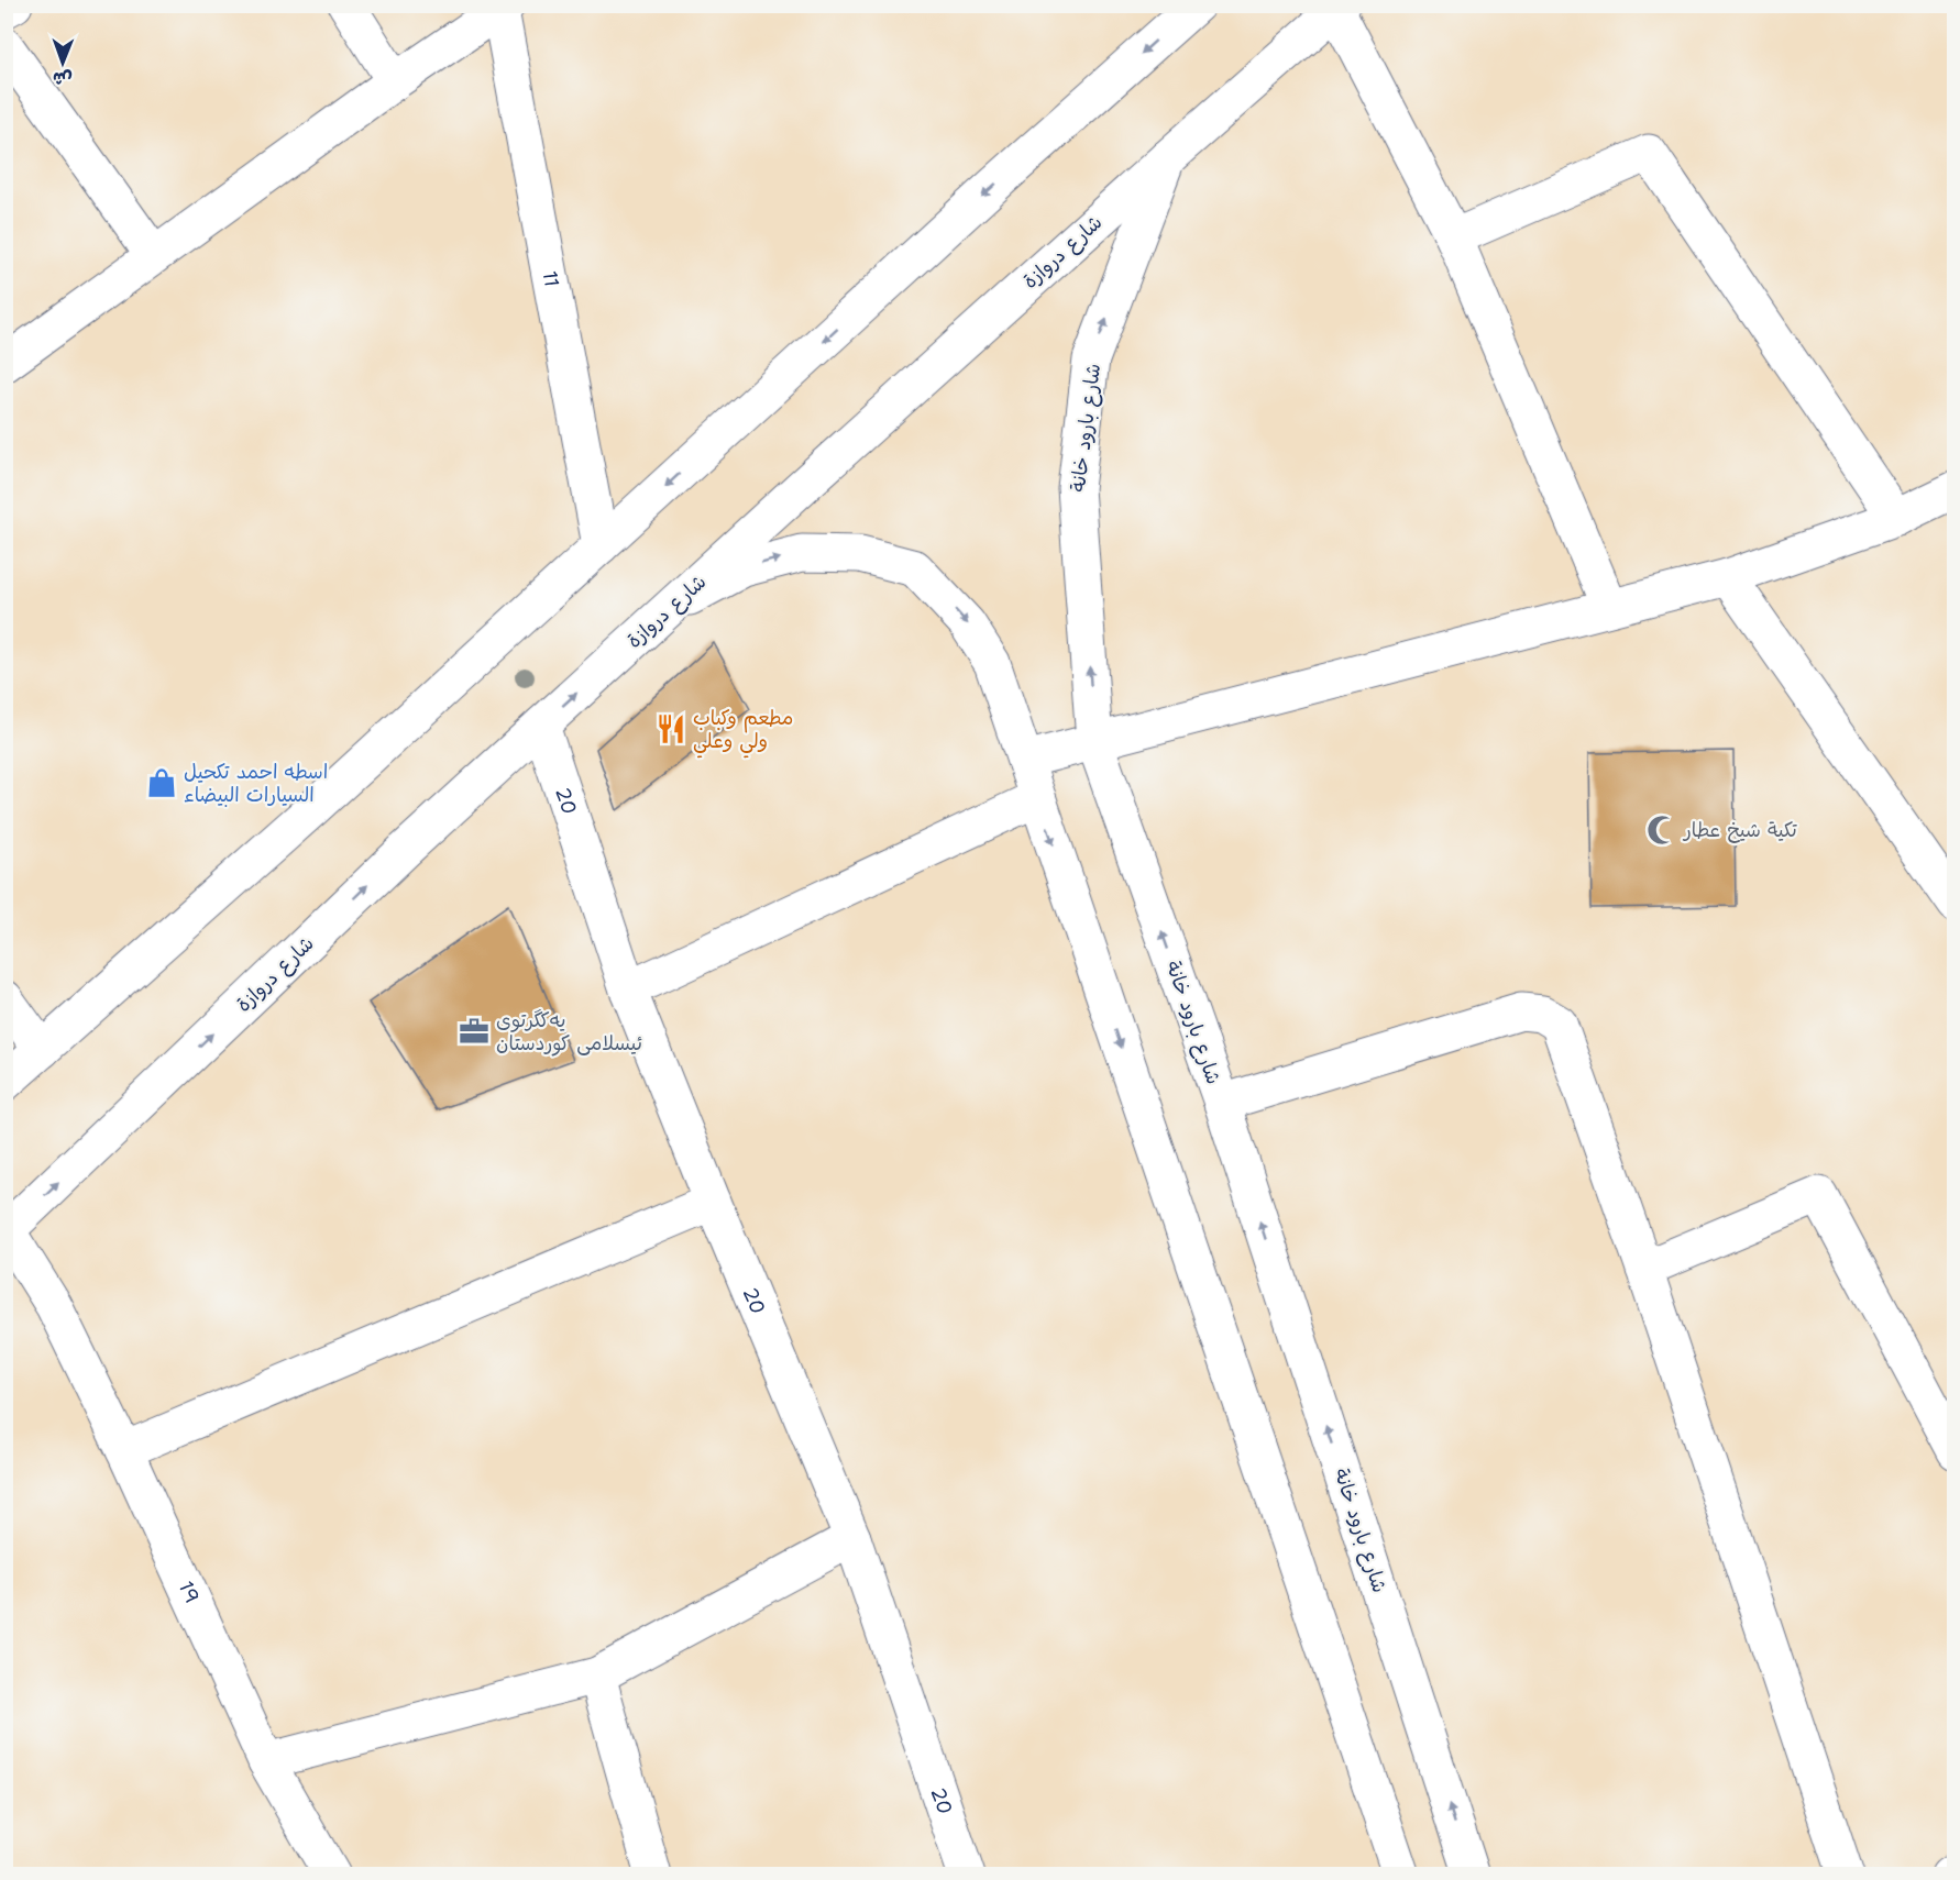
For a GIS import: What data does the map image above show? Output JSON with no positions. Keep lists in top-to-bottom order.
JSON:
{
  "streets": {
    "street": [
      "شارع دروازة",
      "11",
      "شارع بارود خانة",
      "20",
      "19"
    ]
  },
  "crossings": [
    ["شارع دروازة", "شارع بارود خانة"],
    ["شارع دروازة", "20"],
    ["شارع دروازة", "19"]
  ],
  "places": {
    "restaurant": ["مطعم وكباب ولي وعلي"],
    "shop": ["اسطه احمد تكحيل السيارات البيضاء"],
    "mosque": ["تكية شيخ عطار"],
    "office": ["یەکگرتوی ئیسلامی کوردستان"]
  },
  "north": "bottom"
}
